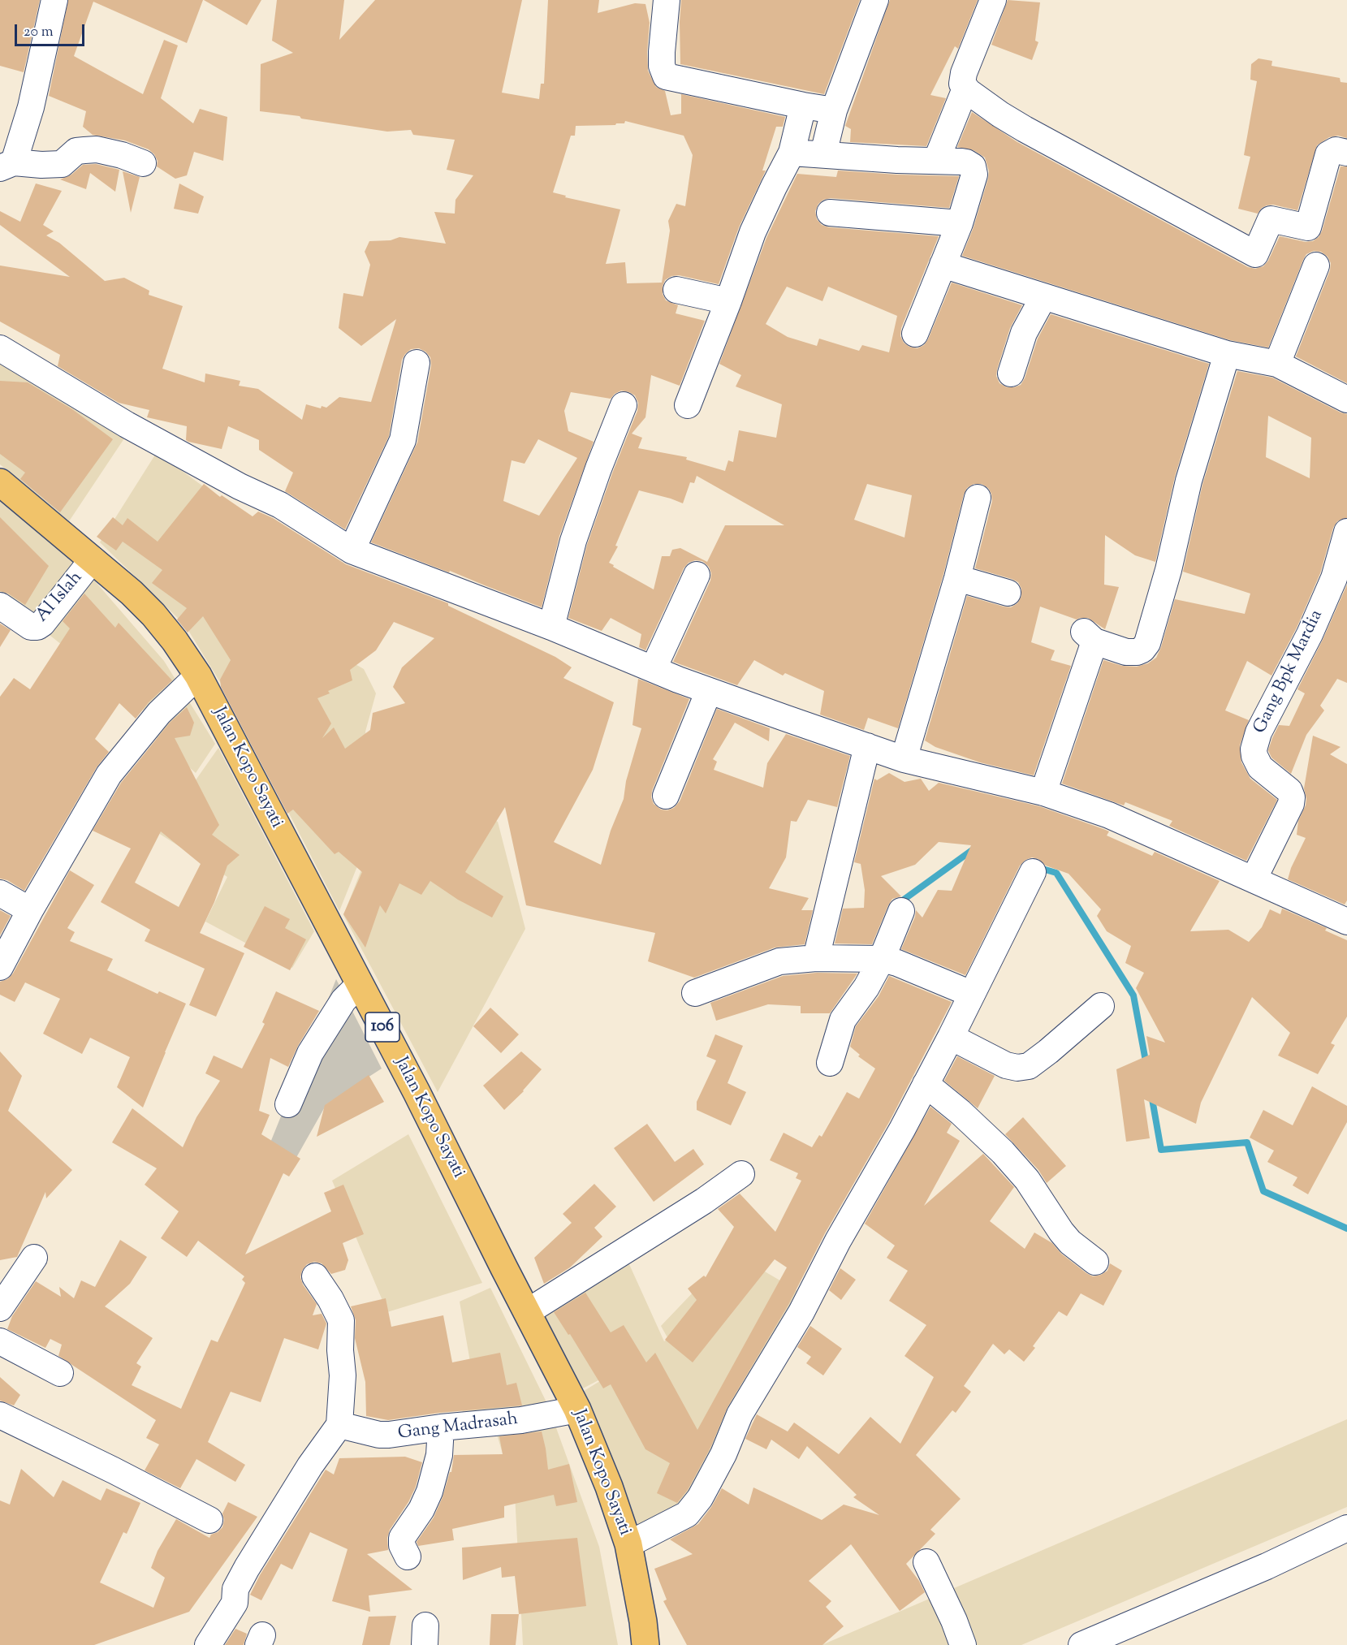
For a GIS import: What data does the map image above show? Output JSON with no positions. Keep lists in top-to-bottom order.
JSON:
{
  "streets": {
    "main road": ["Jalan Kopo Sayati", "106"],
    "street": ["Al Islah", "Gang Bpk Mardia", "Gang Madrasah"]
  },
  "crossings": [
    ["Al Islah", "Jalan Kopo Sayati"],
    ["Jalan Kopo Sayati", "Gang Madrasah"]
  ],
  "scale_bar": "20 m"
}
